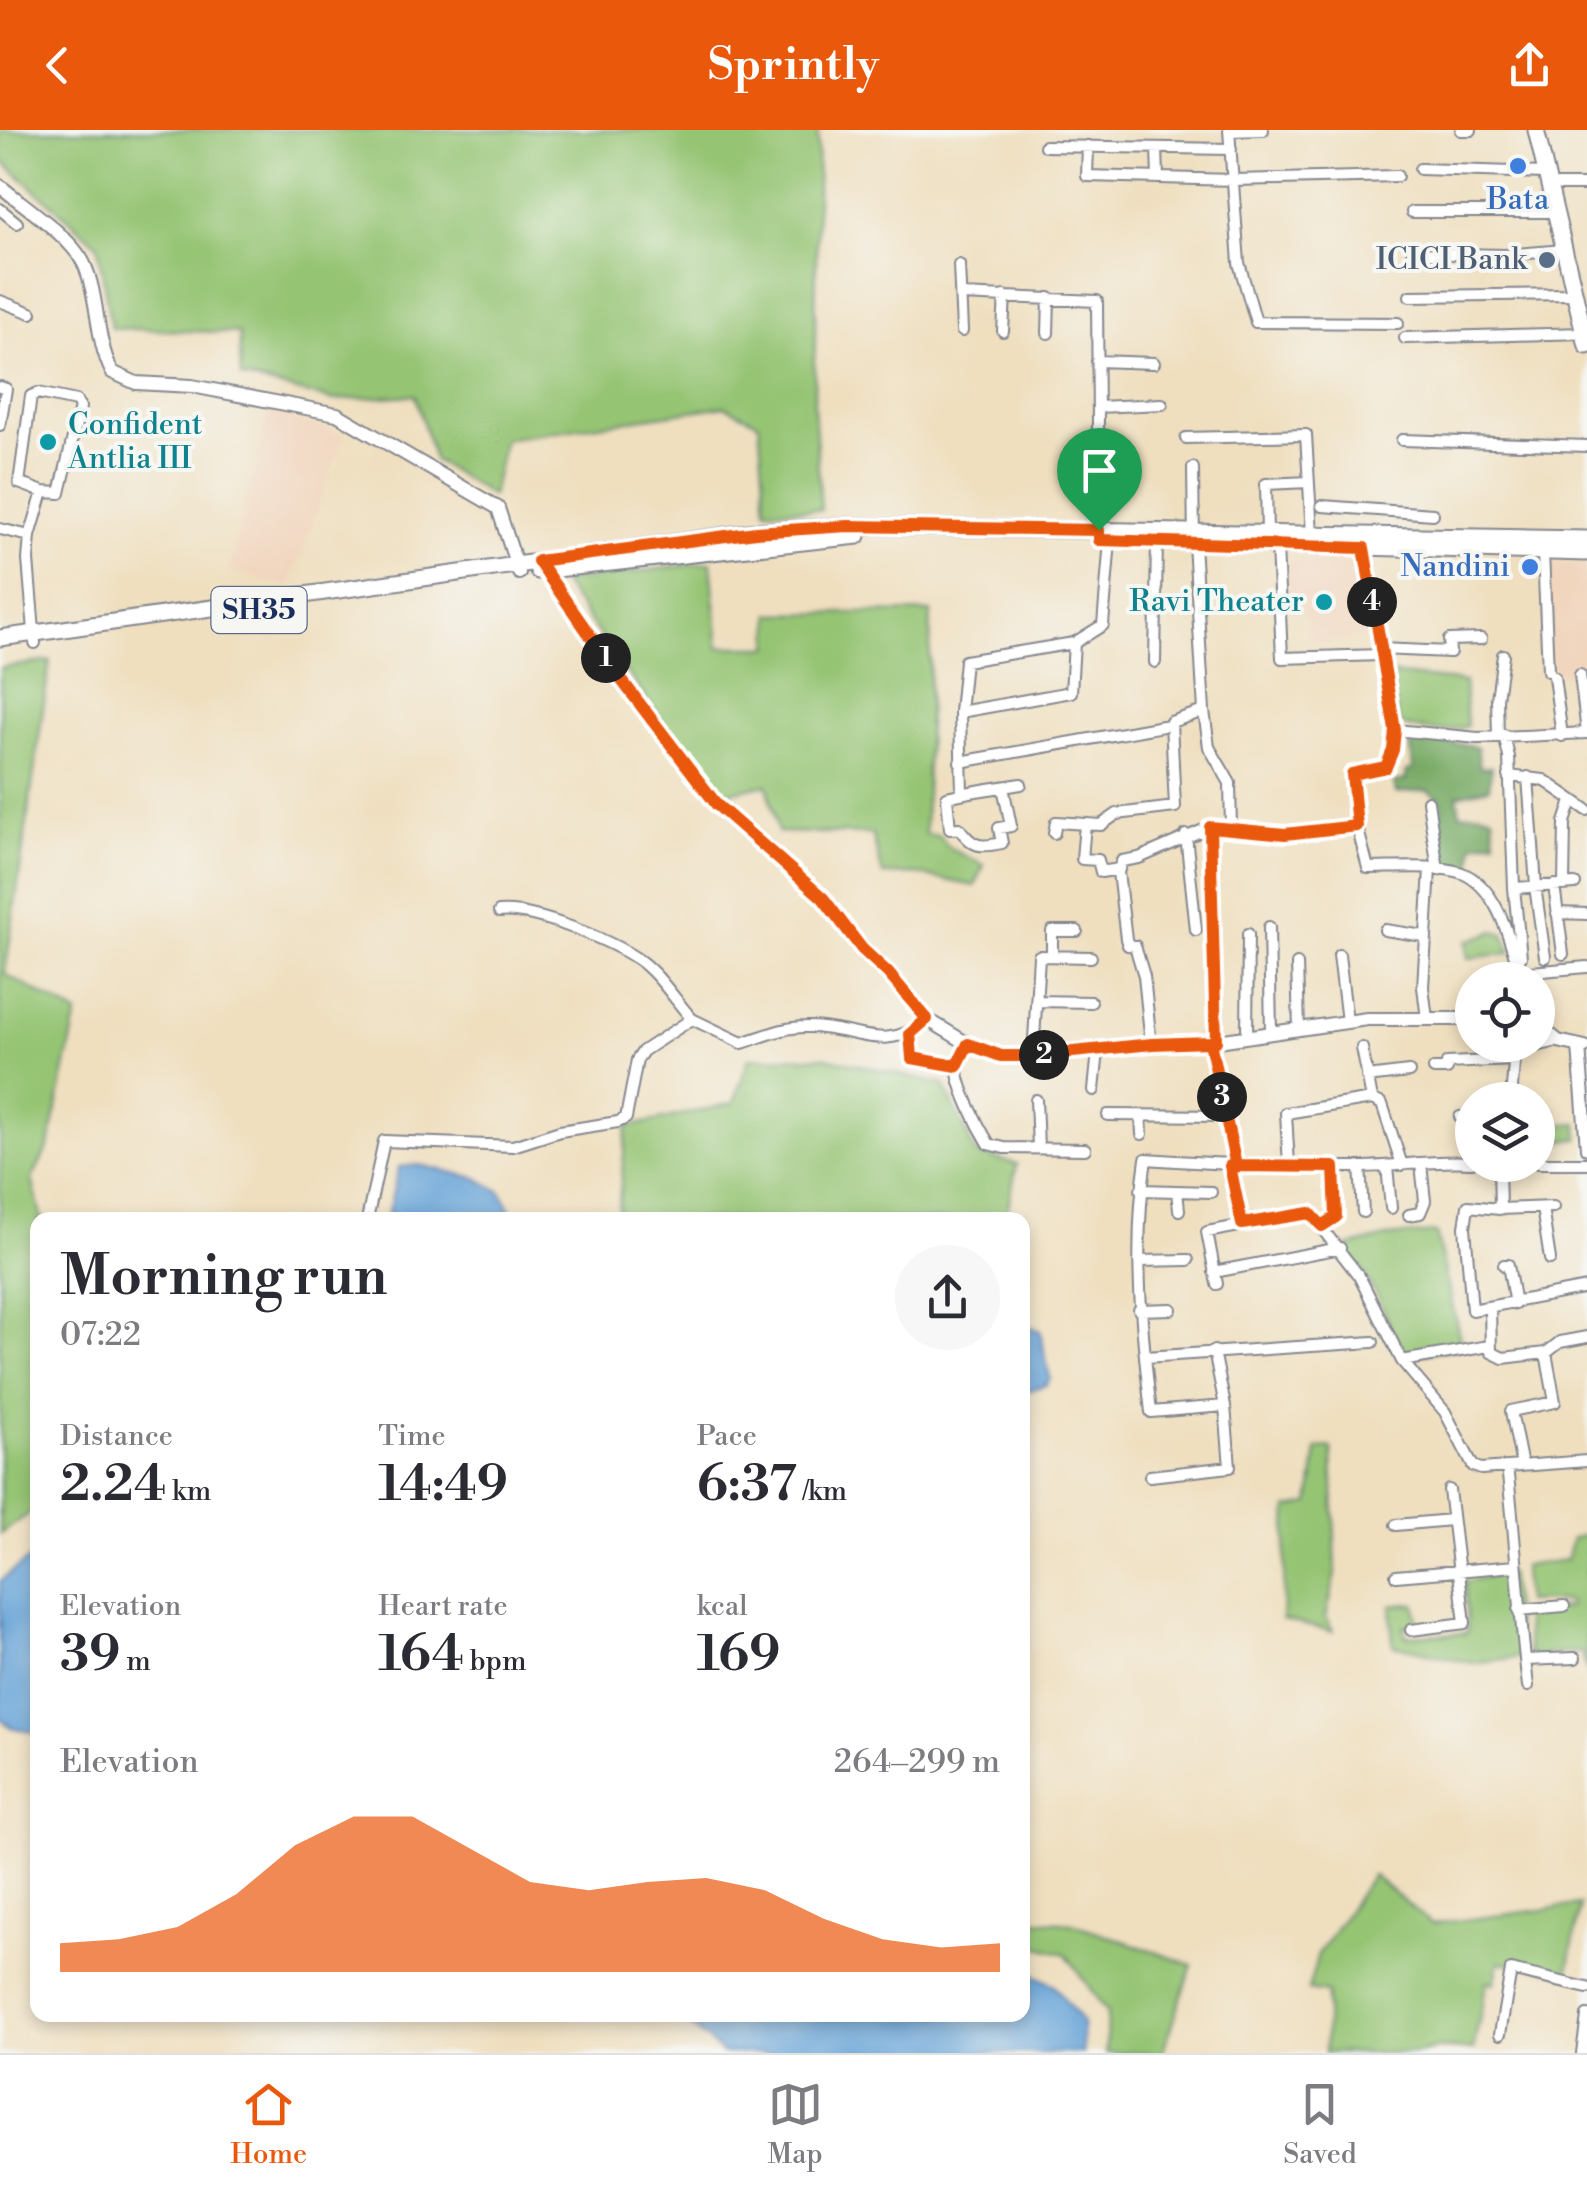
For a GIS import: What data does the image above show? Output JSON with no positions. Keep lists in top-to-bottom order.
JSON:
{
  "streets": {
    "main road": ["SH35"]
  },
  "places": [
    "Bata",
    "ICICI Bank",
    "Confident Antlia III",
    "Nandini",
    "Ravi Theater"
  ],
  "page": {
    "header": "Sprintly",
    "pins": [
      "4",
      "1",
      "2",
      "3"
    ],
    "heading": ["Morning run", "07:22"],
    "stats": [
      ["Distance", "2.24 km"],
      ["Time", "14:49"],
      ["Pace", "6:37 /km"],
      ["Elevation", "39 m"],
      ["Heart rate", "164 bpm"],
      ["kcal", "169"]
    ],
    "chart": ["Elevation", "264–299 m"],
    "tabs": ["Home", "Map", "Saved"]
  }
}
